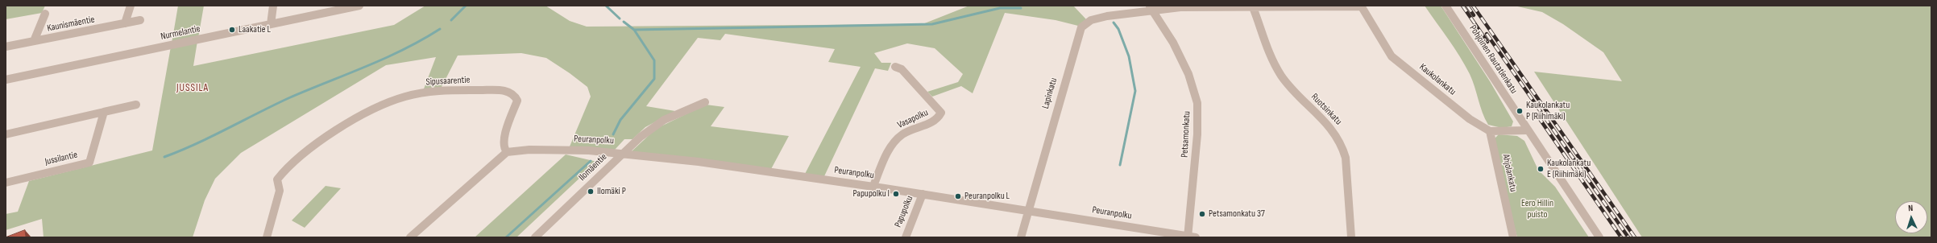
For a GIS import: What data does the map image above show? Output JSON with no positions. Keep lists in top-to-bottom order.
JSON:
{
  "streets": {
    "street": [
      "Kaunismäentie",
      "Nurmelantie",
      "Pohjoinen Rautatienkatu",
      "Kaukolankatu",
      "Sipusaarentie",
      "Lapinkatu",
      "Ruotsinkatu",
      "Vasapolku",
      "Petsamonkatu",
      "Peuranpolku",
      "Jussilantie",
      "Ilomäentie",
      "Ahjolankatu",
      "Papupolku"
    ]
  },
  "crossings": [
    ["Kaukolankatu", "Lapinkatu"],
    ["Kaukolankatu", "Ahjolankatu"],
    ["Sipusaarentie", "Peuranpolku"],
    ["Lapinkatu", "Ruotsinkatu"],
    ["Lapinkatu", "Petsamonkatu"],
    ["Lapinkatu", "Peuranpolku"],
    ["Vasapolku", "Peuranpolku"],
    ["Petsamonkatu", "Peuranpolku"],
    ["Peuranpolku", "Ilomäentie"],
    ["Peuranpolku", "Papupolku"]
  ],
  "districts": ["JUSSILA"],
  "parks": ["Eero Hillin puisto"],
  "places": [
    "Laakatie L",
    "Kaukolankatu P (Riihimäki)",
    "Kaukolankatu E (Riihimäki)",
    "Ilomäki P",
    "Papupolku I",
    "Peuranpolku L",
    "Petsamonkatu 37"
  ],
  "north": "top"
}
